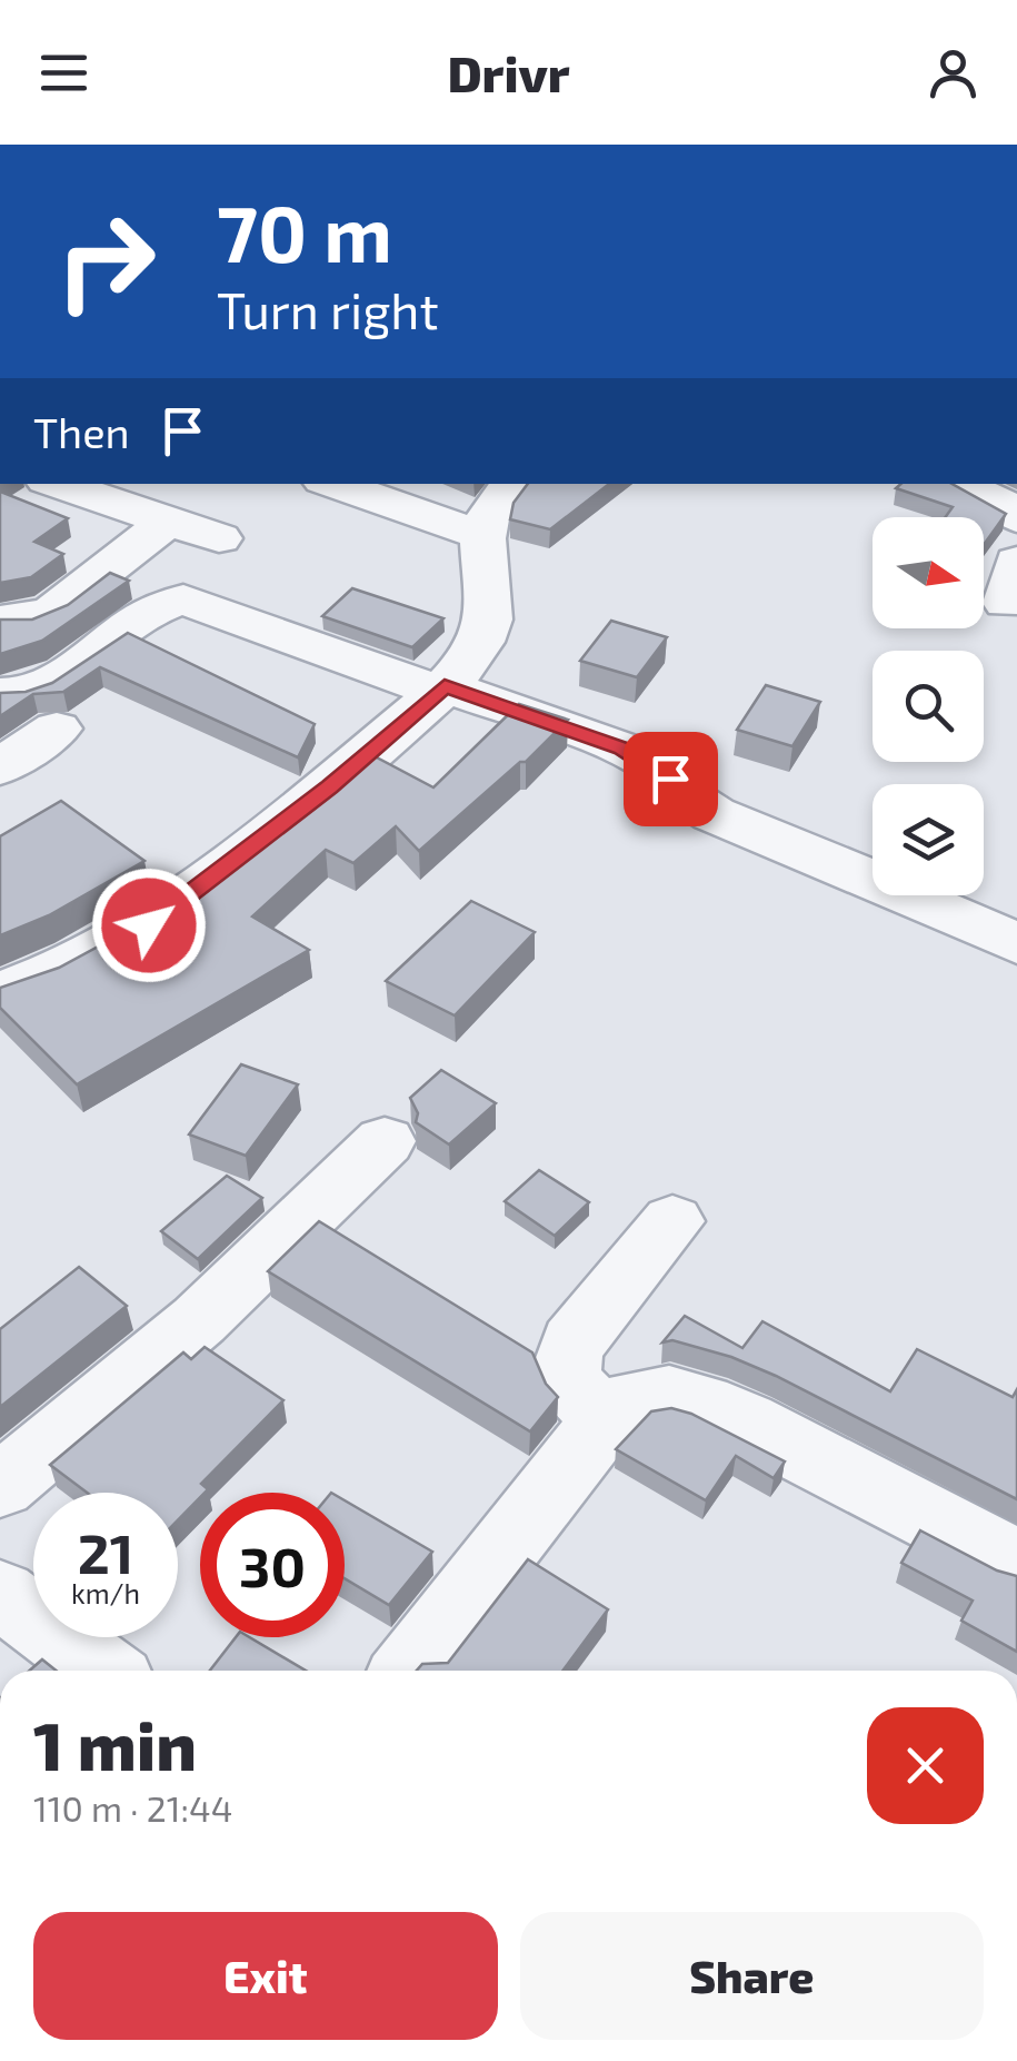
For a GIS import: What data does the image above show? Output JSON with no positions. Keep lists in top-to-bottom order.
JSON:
{
  "north": "right",
  "page": {
    "header": "Drivr",
    "turn": ["70 m", "Turn right"],
    "then": "Then",
    "speed": "21 km/h",
    "limit": "30",
    "heading": ["1 min", "110 m · 21:44"],
    "buttons": ["Exit", "Share"]
  }
}
